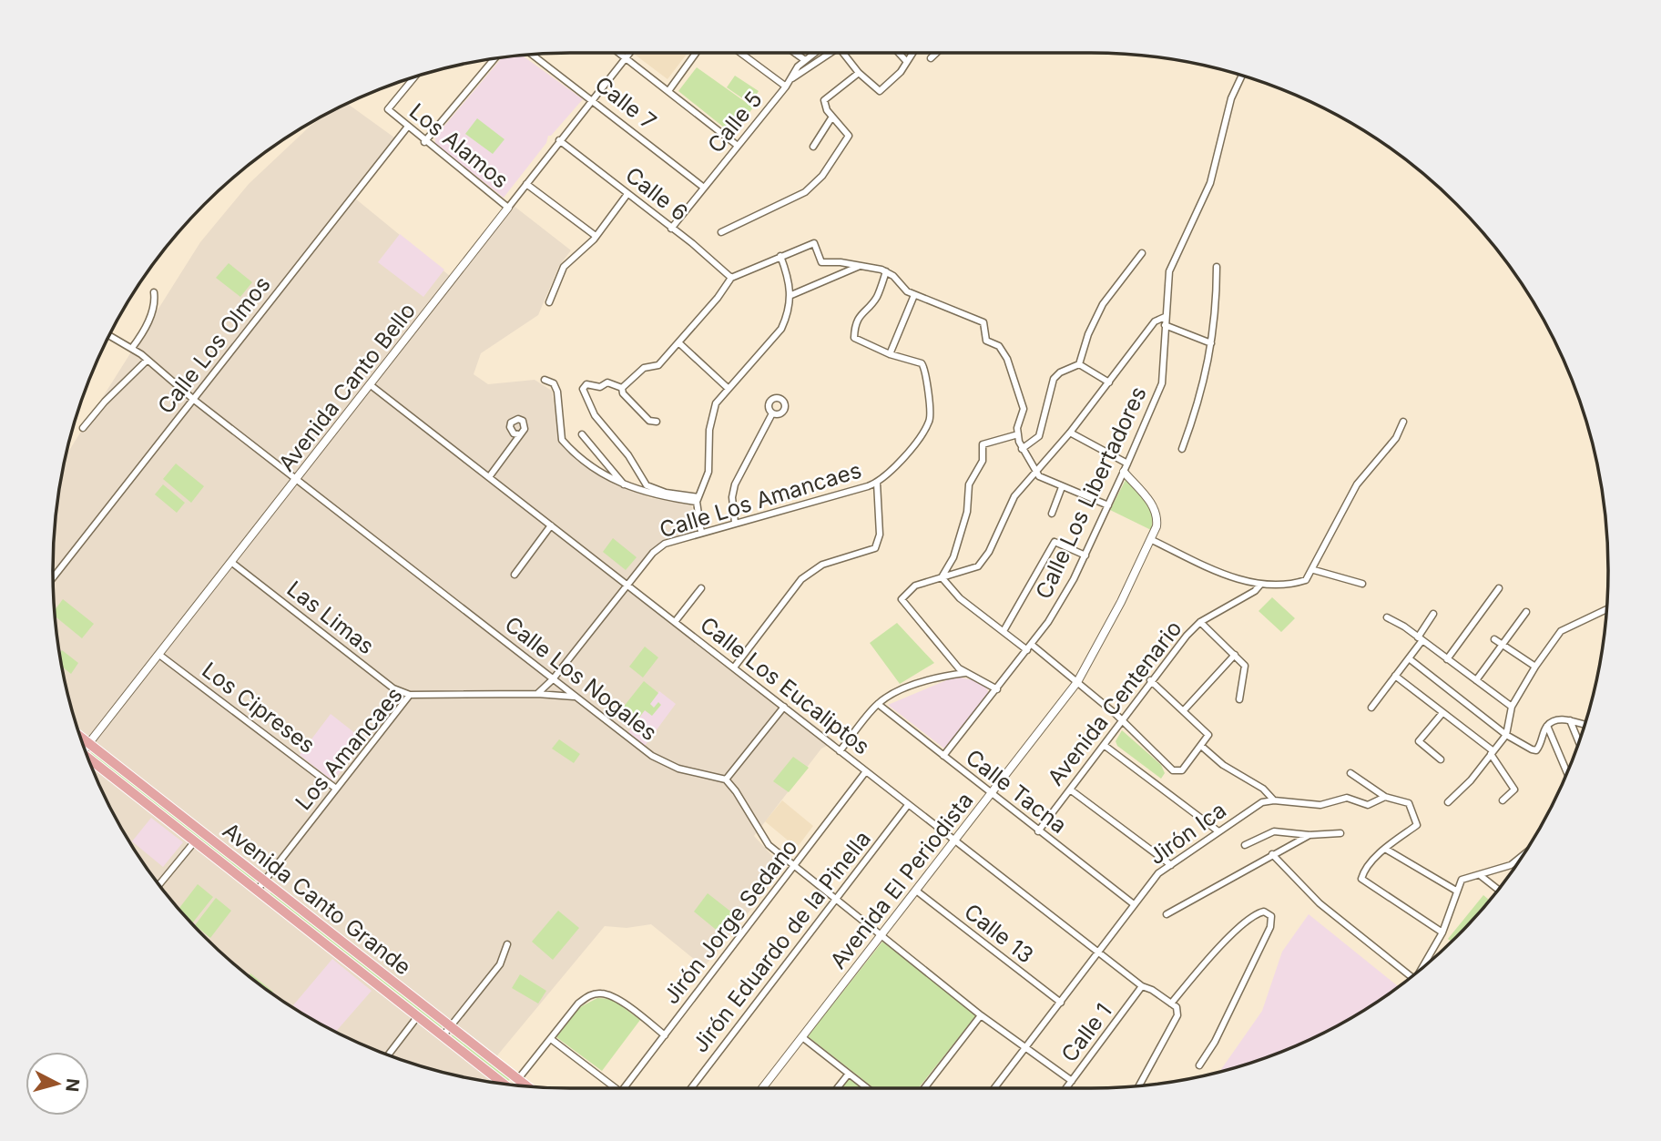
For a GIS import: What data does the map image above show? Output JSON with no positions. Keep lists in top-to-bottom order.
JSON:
{
  "streets": {
    "main road": ["Avenida Canto Grande"],
    "street": [
      "Calle 7",
      "Calle 5",
      "Los Alamos",
      "Calle 6",
      "Calle Los Olmos",
      "Avenida Canto Bello",
      "Calle Los Libertadores",
      "Calle Los Amancaes",
      "Las Limas",
      "Calle Los Nogales",
      "Calle Los Eucaliptos",
      "Avenida Centenario",
      "Los Cipreses",
      "Los Amancaes",
      "Calle Tacna",
      "Jirón Ica",
      "Avenida El Periodista",
      "Jirón Jorge Sedano",
      "Calle 13",
      "Jirón Eduardo de la Pinella",
      "Calle 1"
    ]
  },
  "crossings": [
    ["Calle 7", "Calle 5"],
    ["Calle 7", "Avenida Canto Bello"],
    ["Calle 5", "Calle 6"],
    ["Los Alamos", "Calle Los Olmos"],
    ["Los Alamos", "Avenida Canto Bello"],
    ["Calle 6", "Avenida Canto Bello"],
    ["Calle Los Olmos", "Calle Los Nogales"],
    ["Avenida Canto Bello", "Las Limas"],
    ["Avenida Canto Bello", "Calle Los Nogales"],
    ["Avenida Canto Bello", "Calle Los Eucaliptos"],
    ["Avenida Canto Bello", "Los Cipreses"],
    ["Avenida Canto Bello", "Avenida Canto Grande"],
    ["Calle Los Libertadores", "Calle Tacna"],
    ["Calle Los Amancaes", "Calle Los Nogales"],
    ["Calle Los Amancaes", "Calle Los Eucaliptos"],
    ["Calle Los Amancaes", "Los Amancaes"],
    ["Las Limas", "Los Amancaes"],
    ["Calle Los Nogales", "Los Amancaes"],
    ["Calle Los Eucaliptos", "Jirón Ica"],
    ["Calle Los Eucaliptos", "Avenida El Periodista"],
    ["Calle Los Eucaliptos", "Jirón Jorge Sedano"],
    ["Calle Los Eucaliptos", "Jirón Eduardo de la Pinella"],
    ["Calle Los Eucaliptos", "Calle 1"],
    ["Avenida Centenario", "Calle Tacna"],
    ["Los Cipreses", "Los Amancaes"],
    ["Los Amancaes", "Avenida Canto Grande"],
    ["Calle Tacna", "Jirón Ica"],
    ["Calle Tacna", "Avenida El Periodista"],
    ["Jirón Ica", "Calle 13"],
    ["Avenida El Periodista", "Calle 13"]
  ],
  "north": "right"
}
